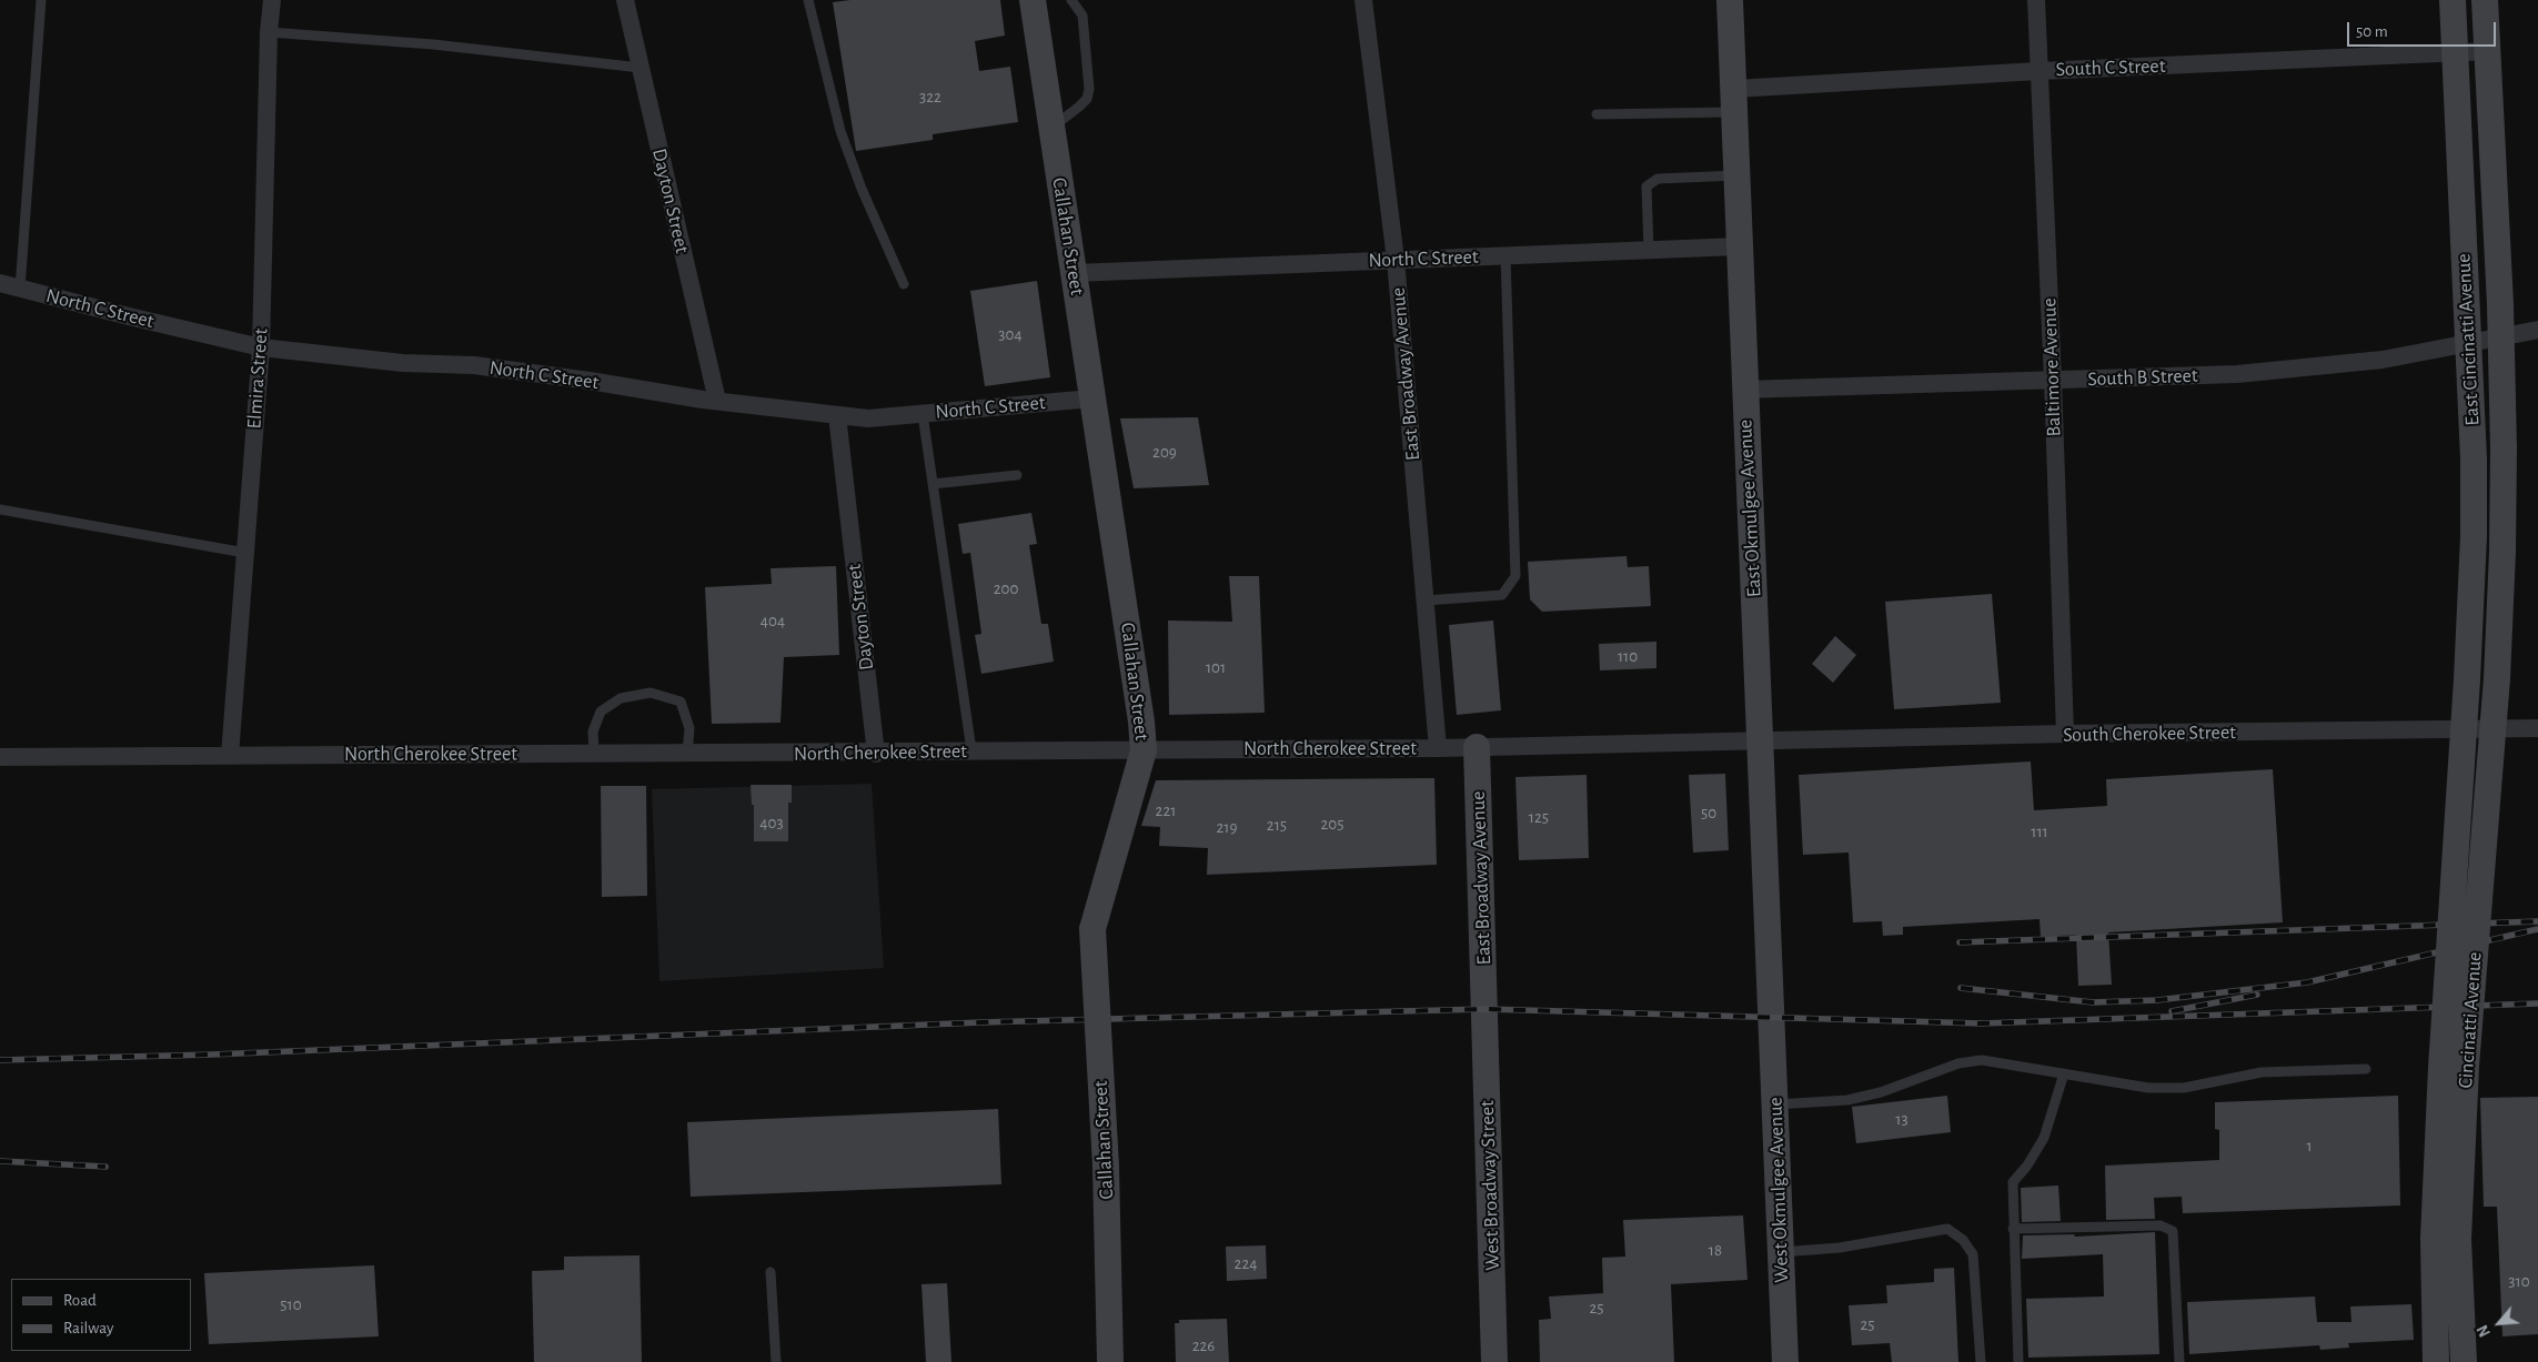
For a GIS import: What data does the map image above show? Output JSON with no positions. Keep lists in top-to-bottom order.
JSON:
{
  "streets": {
    "street": [
      "South C Street",
      "Dayton Street",
      "Callahan Street",
      "North C Street",
      "East Cincinatti Avenue",
      "Baltimore Avenue",
      "East Broadway Avenue",
      "South B Street",
      "Elmira Street",
      "East Okmulgee Avenue",
      "South Cherokee Street",
      "North Cherokee Street",
      "Cincinatti Avenue",
      "West Broadway Street",
      "West Okmulgee Avenue"
    ]
  },
  "crossings": [
    ["South C Street", "East Cincinatti Avenue"],
    ["South C Street", "Baltimore Avenue"],
    ["South C Street", "East Okmulgee Avenue"],
    ["Dayton Street", "North C Street"],
    ["Dayton Street", "North Cherokee Street"],
    ["Callahan Street", "North C Street"],
    ["Callahan Street", "North Cherokee Street"],
    ["North C Street", "East Broadway Avenue"],
    ["North C Street", "Elmira Street"],
    ["North C Street", "East Okmulgee Avenue"],
    ["East Cincinatti Avenue", "South B Street"],
    ["East Cincinatti Avenue", "Cincinatti Avenue"],
    ["Baltimore Avenue", "South B Street"],
    ["Baltimore Avenue", "South Cherokee Street"],
    ["East Broadway Avenue", "North Cherokee Street"],
    ["East Broadway Avenue", "West Broadway Street"],
    ["South B Street", "East Okmulgee Avenue"],
    ["Elmira Street", "North Cherokee Street"],
    ["East Okmulgee Avenue", "South Cherokee Street"],
    ["East Okmulgee Avenue", "North Cherokee Street"],
    ["East Okmulgee Avenue", "West Okmulgee Avenue"],
    ["South Cherokee Street", "North Cherokee Street"]
  ],
  "house_numbers": [
    "322",
    "304",
    "209",
    "200",
    "404",
    "110",
    "101",
    "221",
    "50",
    "125",
    "403",
    "205",
    "215",
    "219",
    "111",
    "13",
    "1",
    "18",
    "224",
    "310",
    "510",
    "25",
    "25",
    "226"
  ],
  "legend": ["Road", "Railway"],
  "scale_bar": "50 m",
  "north": "bottom left"
}
